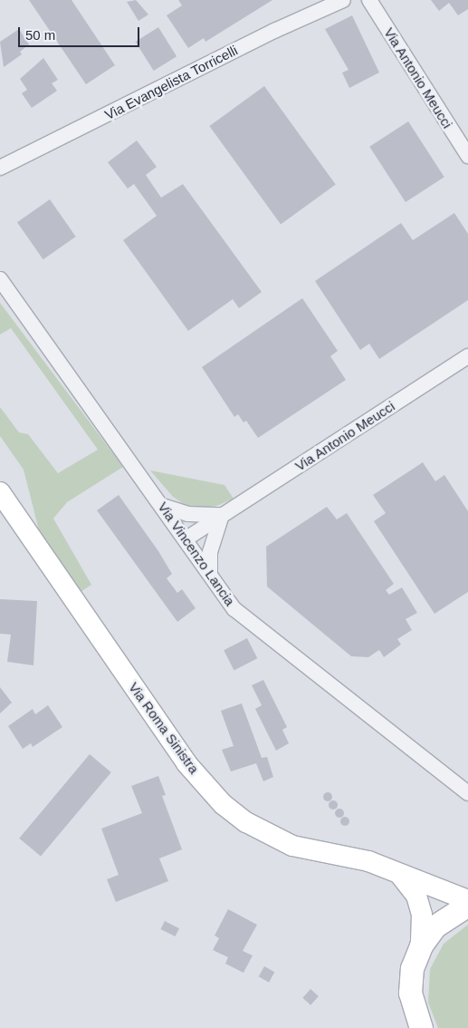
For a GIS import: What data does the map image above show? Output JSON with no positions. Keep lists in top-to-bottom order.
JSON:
{
  "streets": {
    "street": [
      "Via Antonio Meucci",
      "Via Evangelista Torricelli",
      "Via Vincenzo Lancia",
      "Via Roma Sinistra"
    ]
  },
  "crossings": [
    ["Via Antonio Meucci", "Via Vincenzo Lancia"]
  ],
  "scale_bar": "50 m"
}
